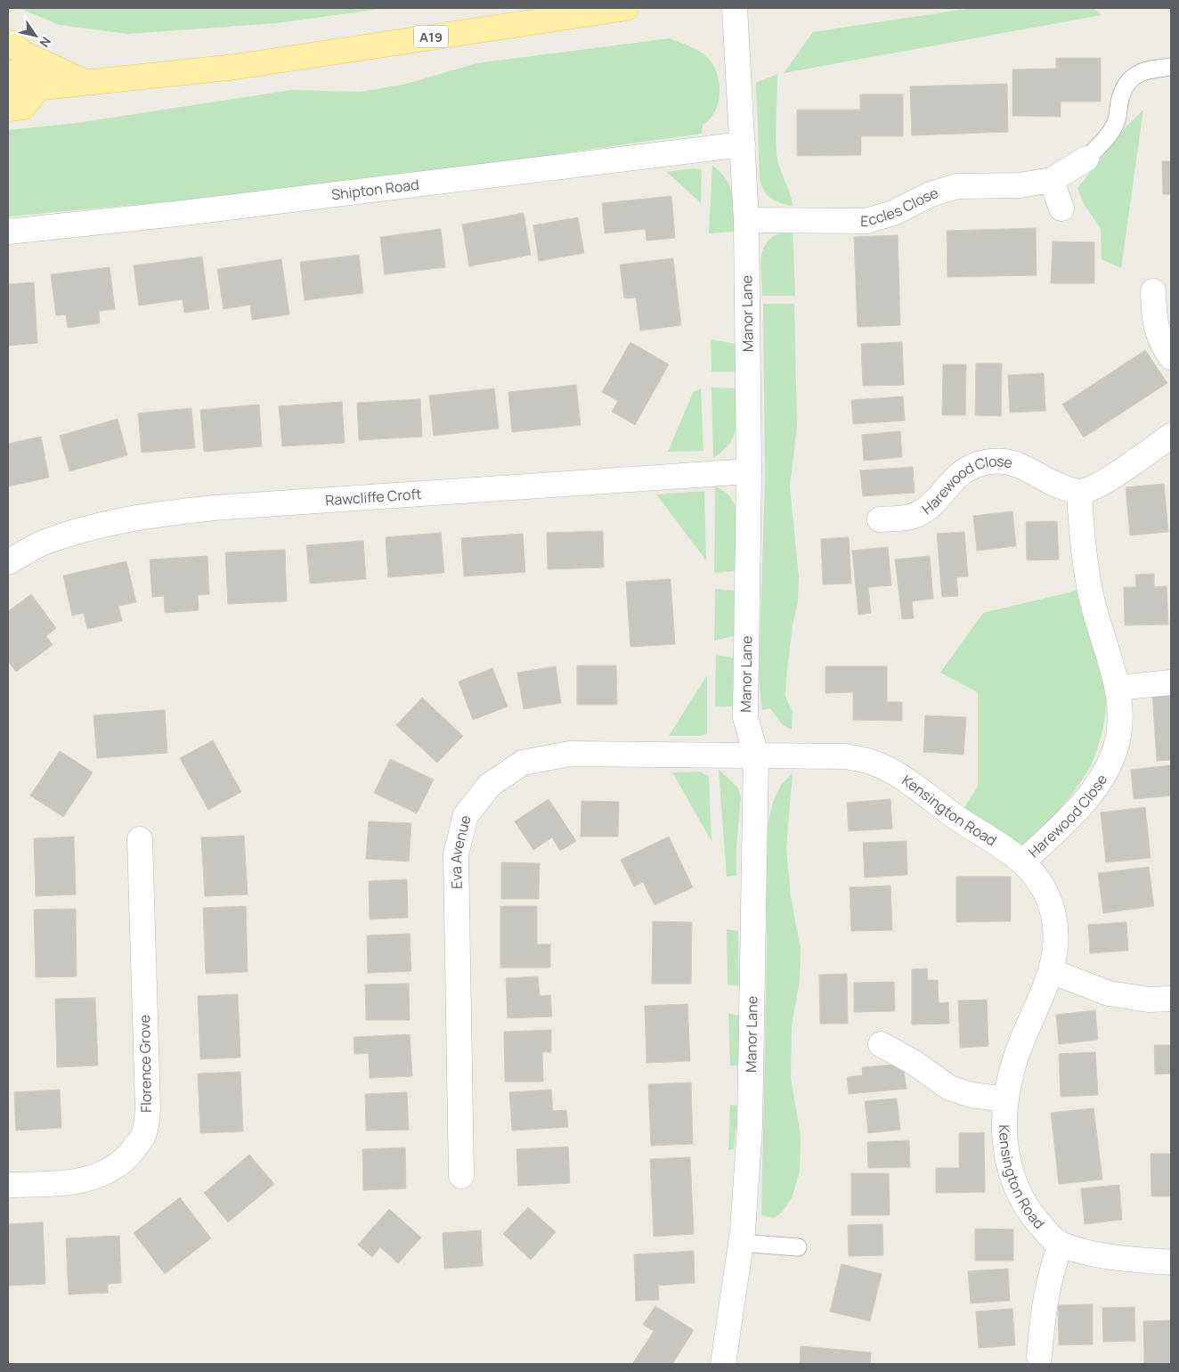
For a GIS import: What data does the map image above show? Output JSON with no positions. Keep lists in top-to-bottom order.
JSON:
{
  "streets": {
    "main road": ["A19"],
    "street": [
      "Shipton Road",
      "Eccles Close",
      "Manor Lane",
      "Harewood Close",
      "Rawcliffe Croft",
      "Kensington Road",
      "Eva Avenue",
      "Florence Grove"
    ]
  },
  "crossings": [
    ["Shipton Road", "Manor Lane"],
    ["Eccles Close", "Manor Lane"],
    ["Manor Lane", "Rawcliffe Croft"],
    ["Manor Lane", "Kensington Road"],
    ["Manor Lane", "Eva Avenue"],
    ["Harewood Close", "Kensington Road"],
    ["Kensington Road", "Eva Avenue"]
  ],
  "north": "bottom right"
}
